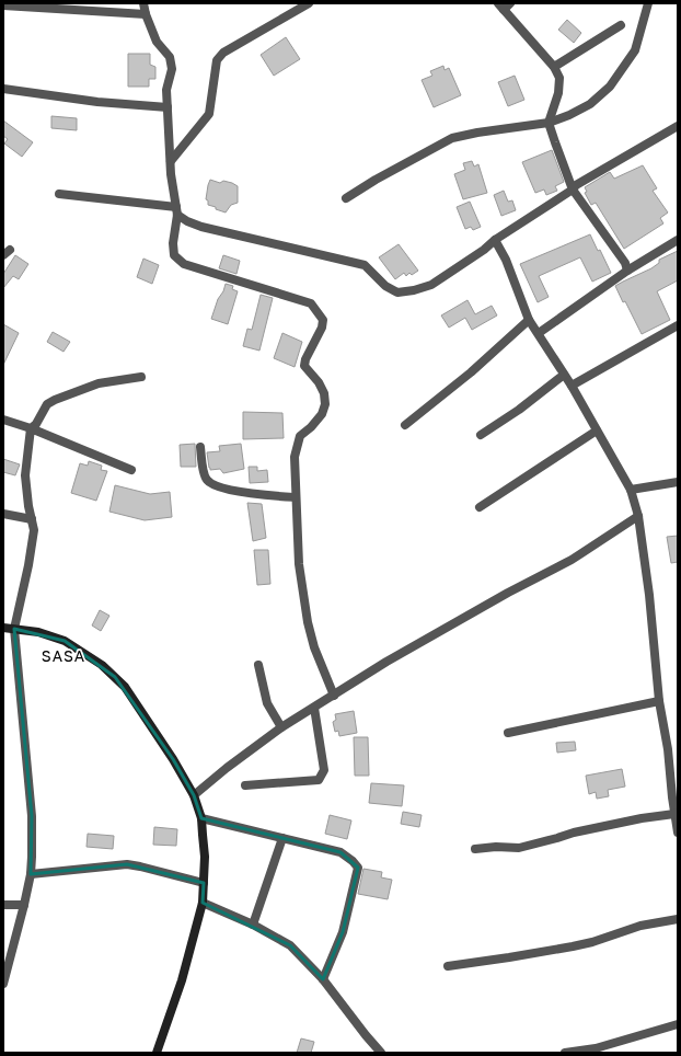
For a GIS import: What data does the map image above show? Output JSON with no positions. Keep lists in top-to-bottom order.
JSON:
{
  "districts": ["SASA"]
}
